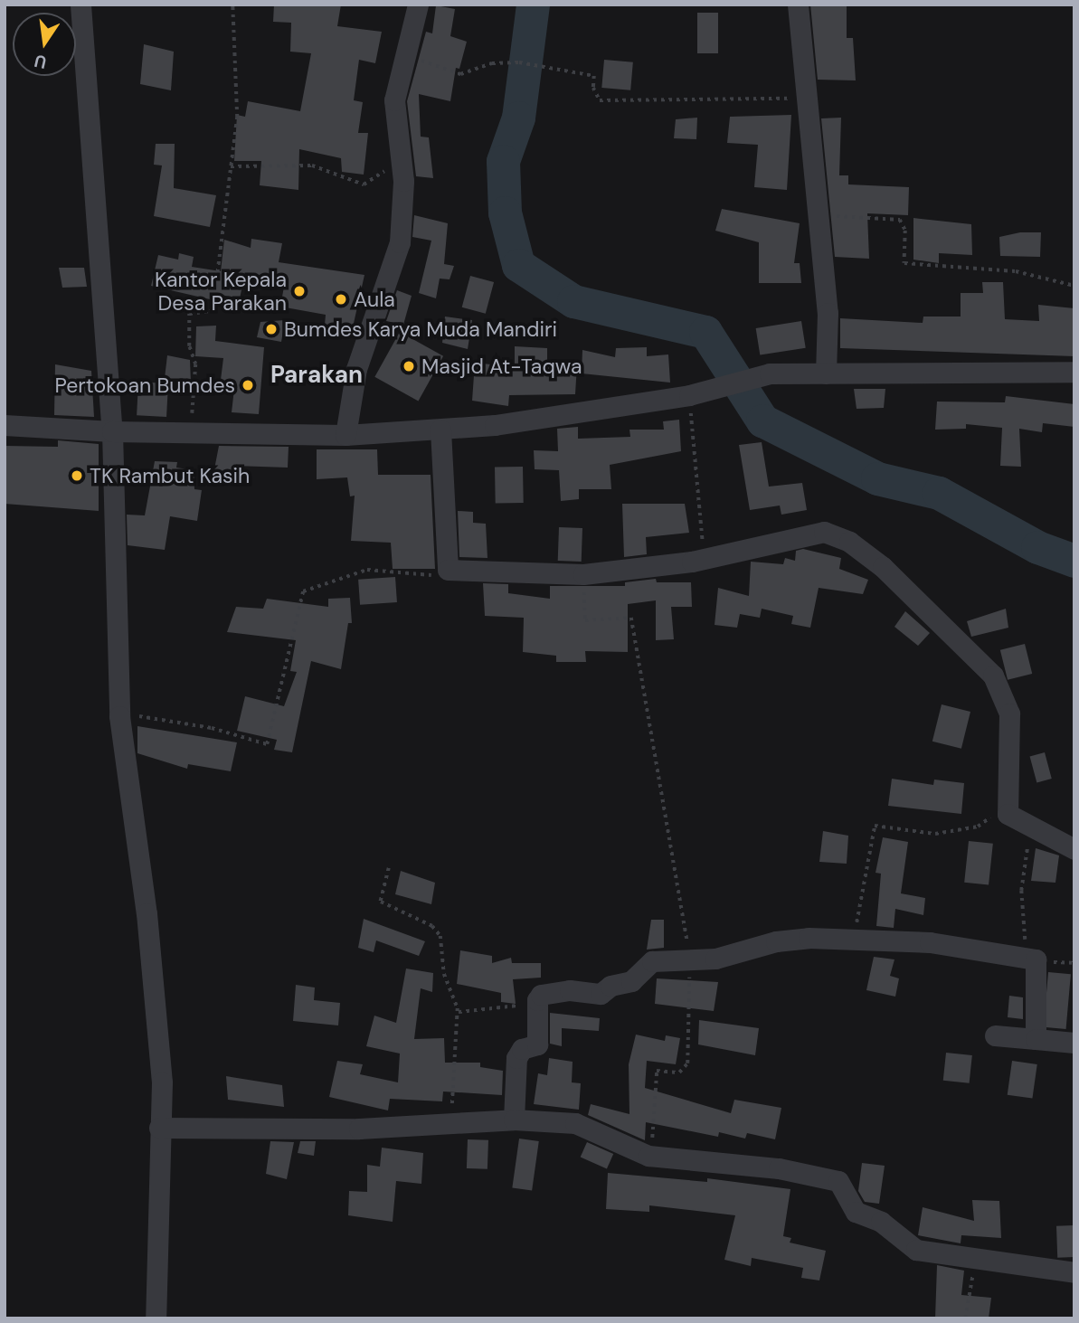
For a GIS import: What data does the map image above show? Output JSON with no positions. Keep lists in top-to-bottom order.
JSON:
{
  "districts": ["Parakan"],
  "places": [
    "Kantor Kepala Desa Parakan",
    "Aula",
    "Bumdes Karya Muda Mandiri",
    "Masjid At-Taqwa",
    "Pertokoan Bumdes",
    "TK Rambut Kasih"
  ],
  "north": "bottom"
}
